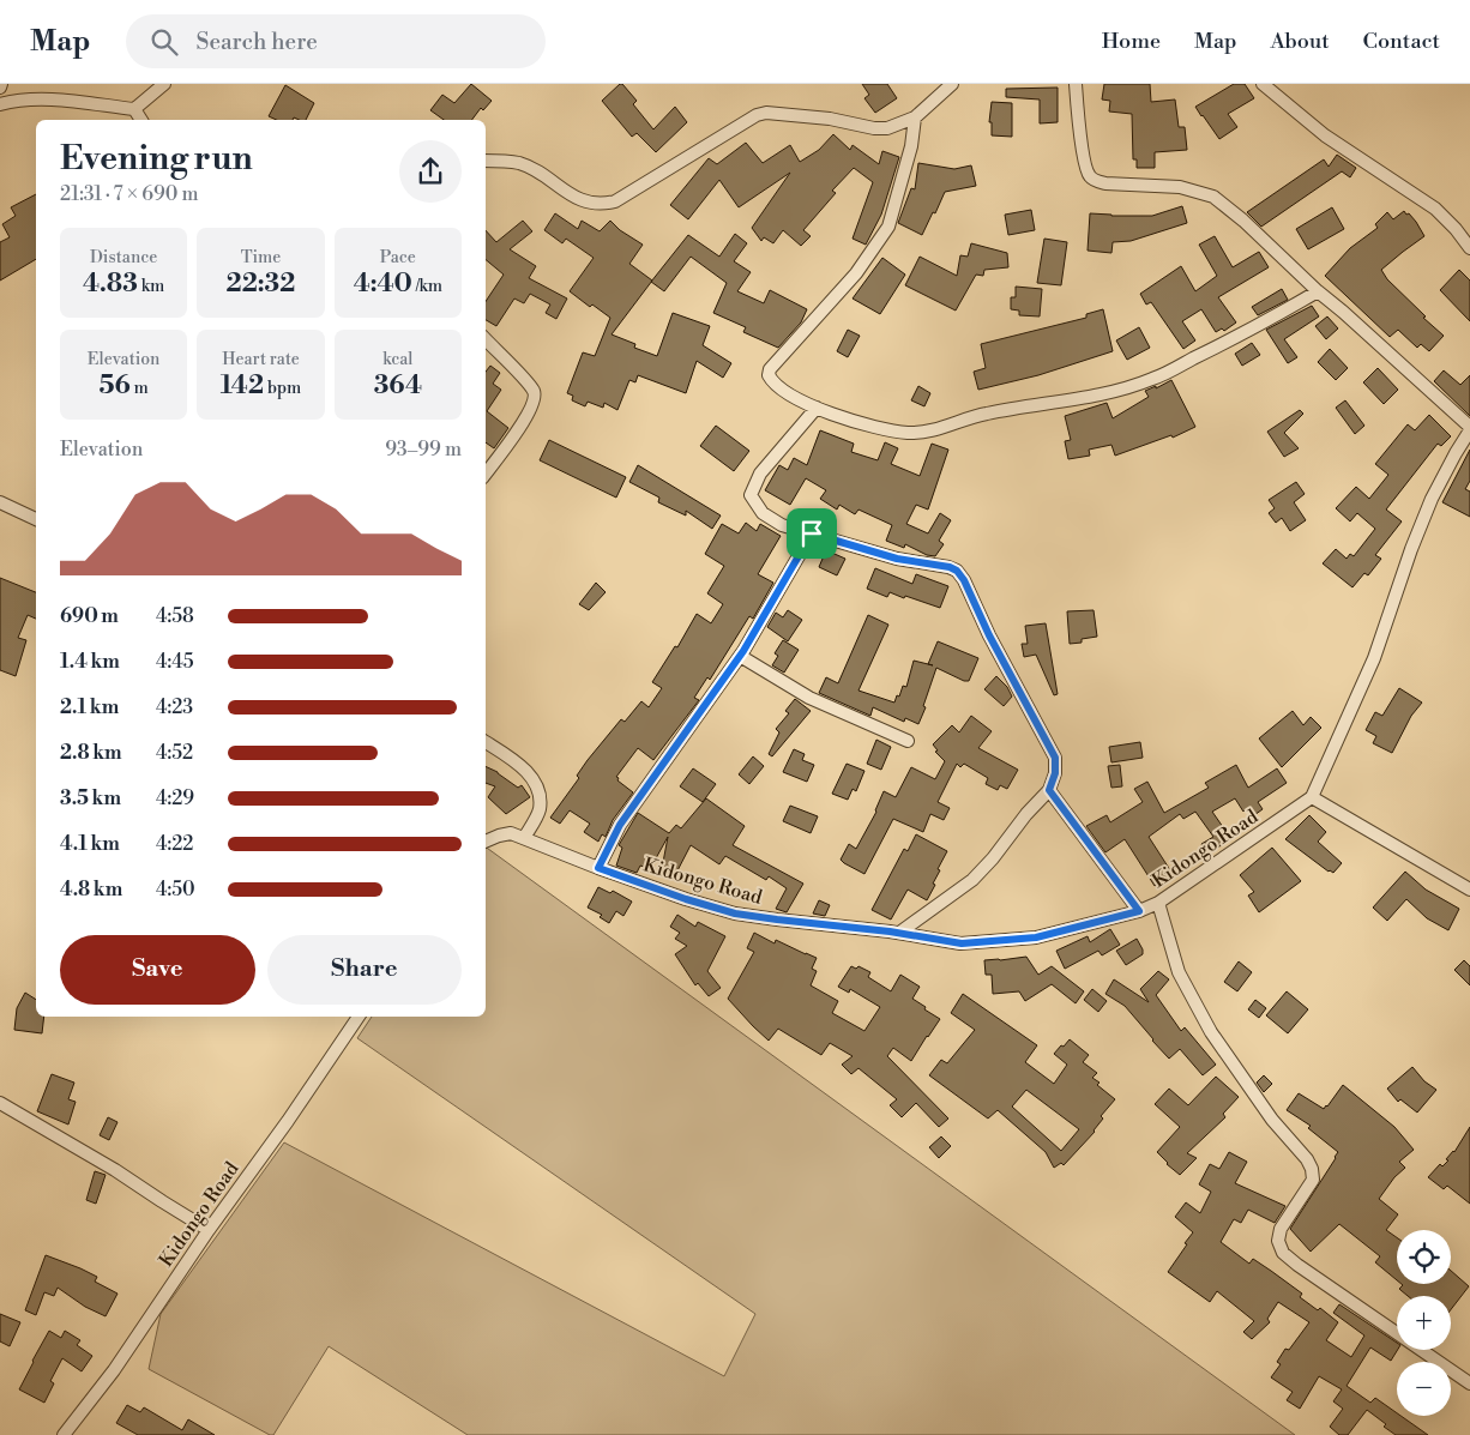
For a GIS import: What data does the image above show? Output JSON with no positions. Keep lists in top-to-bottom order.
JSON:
{
  "streets": {
    "street": ["Kidongo Road"]
  },
  "page": {
    "header": "Map",
    "search": "Search here",
    "nav": [
      "Home",
      "Map",
      "About",
      "Contact"
    ],
    "heading": ["Evening run", "21:31 · 7 × 690 m"],
    "stats": [
      ["Distance", "4.83 km"],
      ["Time", "22:32"],
      ["Pace", "4:40 /km"],
      ["Elevation", "56 m"],
      ["Heart rate", "142 bpm"],
      ["kcal", "364"]
    ],
    "chart": ["Elevation", "93–99 m"],
    "list": [
      {
        "name": "690 m",
        "note": "4:58"
      },
      {
        "name": "1.4 km",
        "note": "4:45"
      },
      {
        "name": "2.1 km",
        "note": "4:23"
      },
      {
        "name": "2.8 km",
        "note": "4:52"
      },
      {
        "name": "3.5 km",
        "note": "4:29"
      },
      {
        "name": "4.1 km",
        "note": "4:22"
      },
      {
        "name": "4.8 km",
        "note": "4:50"
      }
    ],
    "buttons": ["Save", "Share"],
    "map_buttons": ["+", "−"]
  }
}
